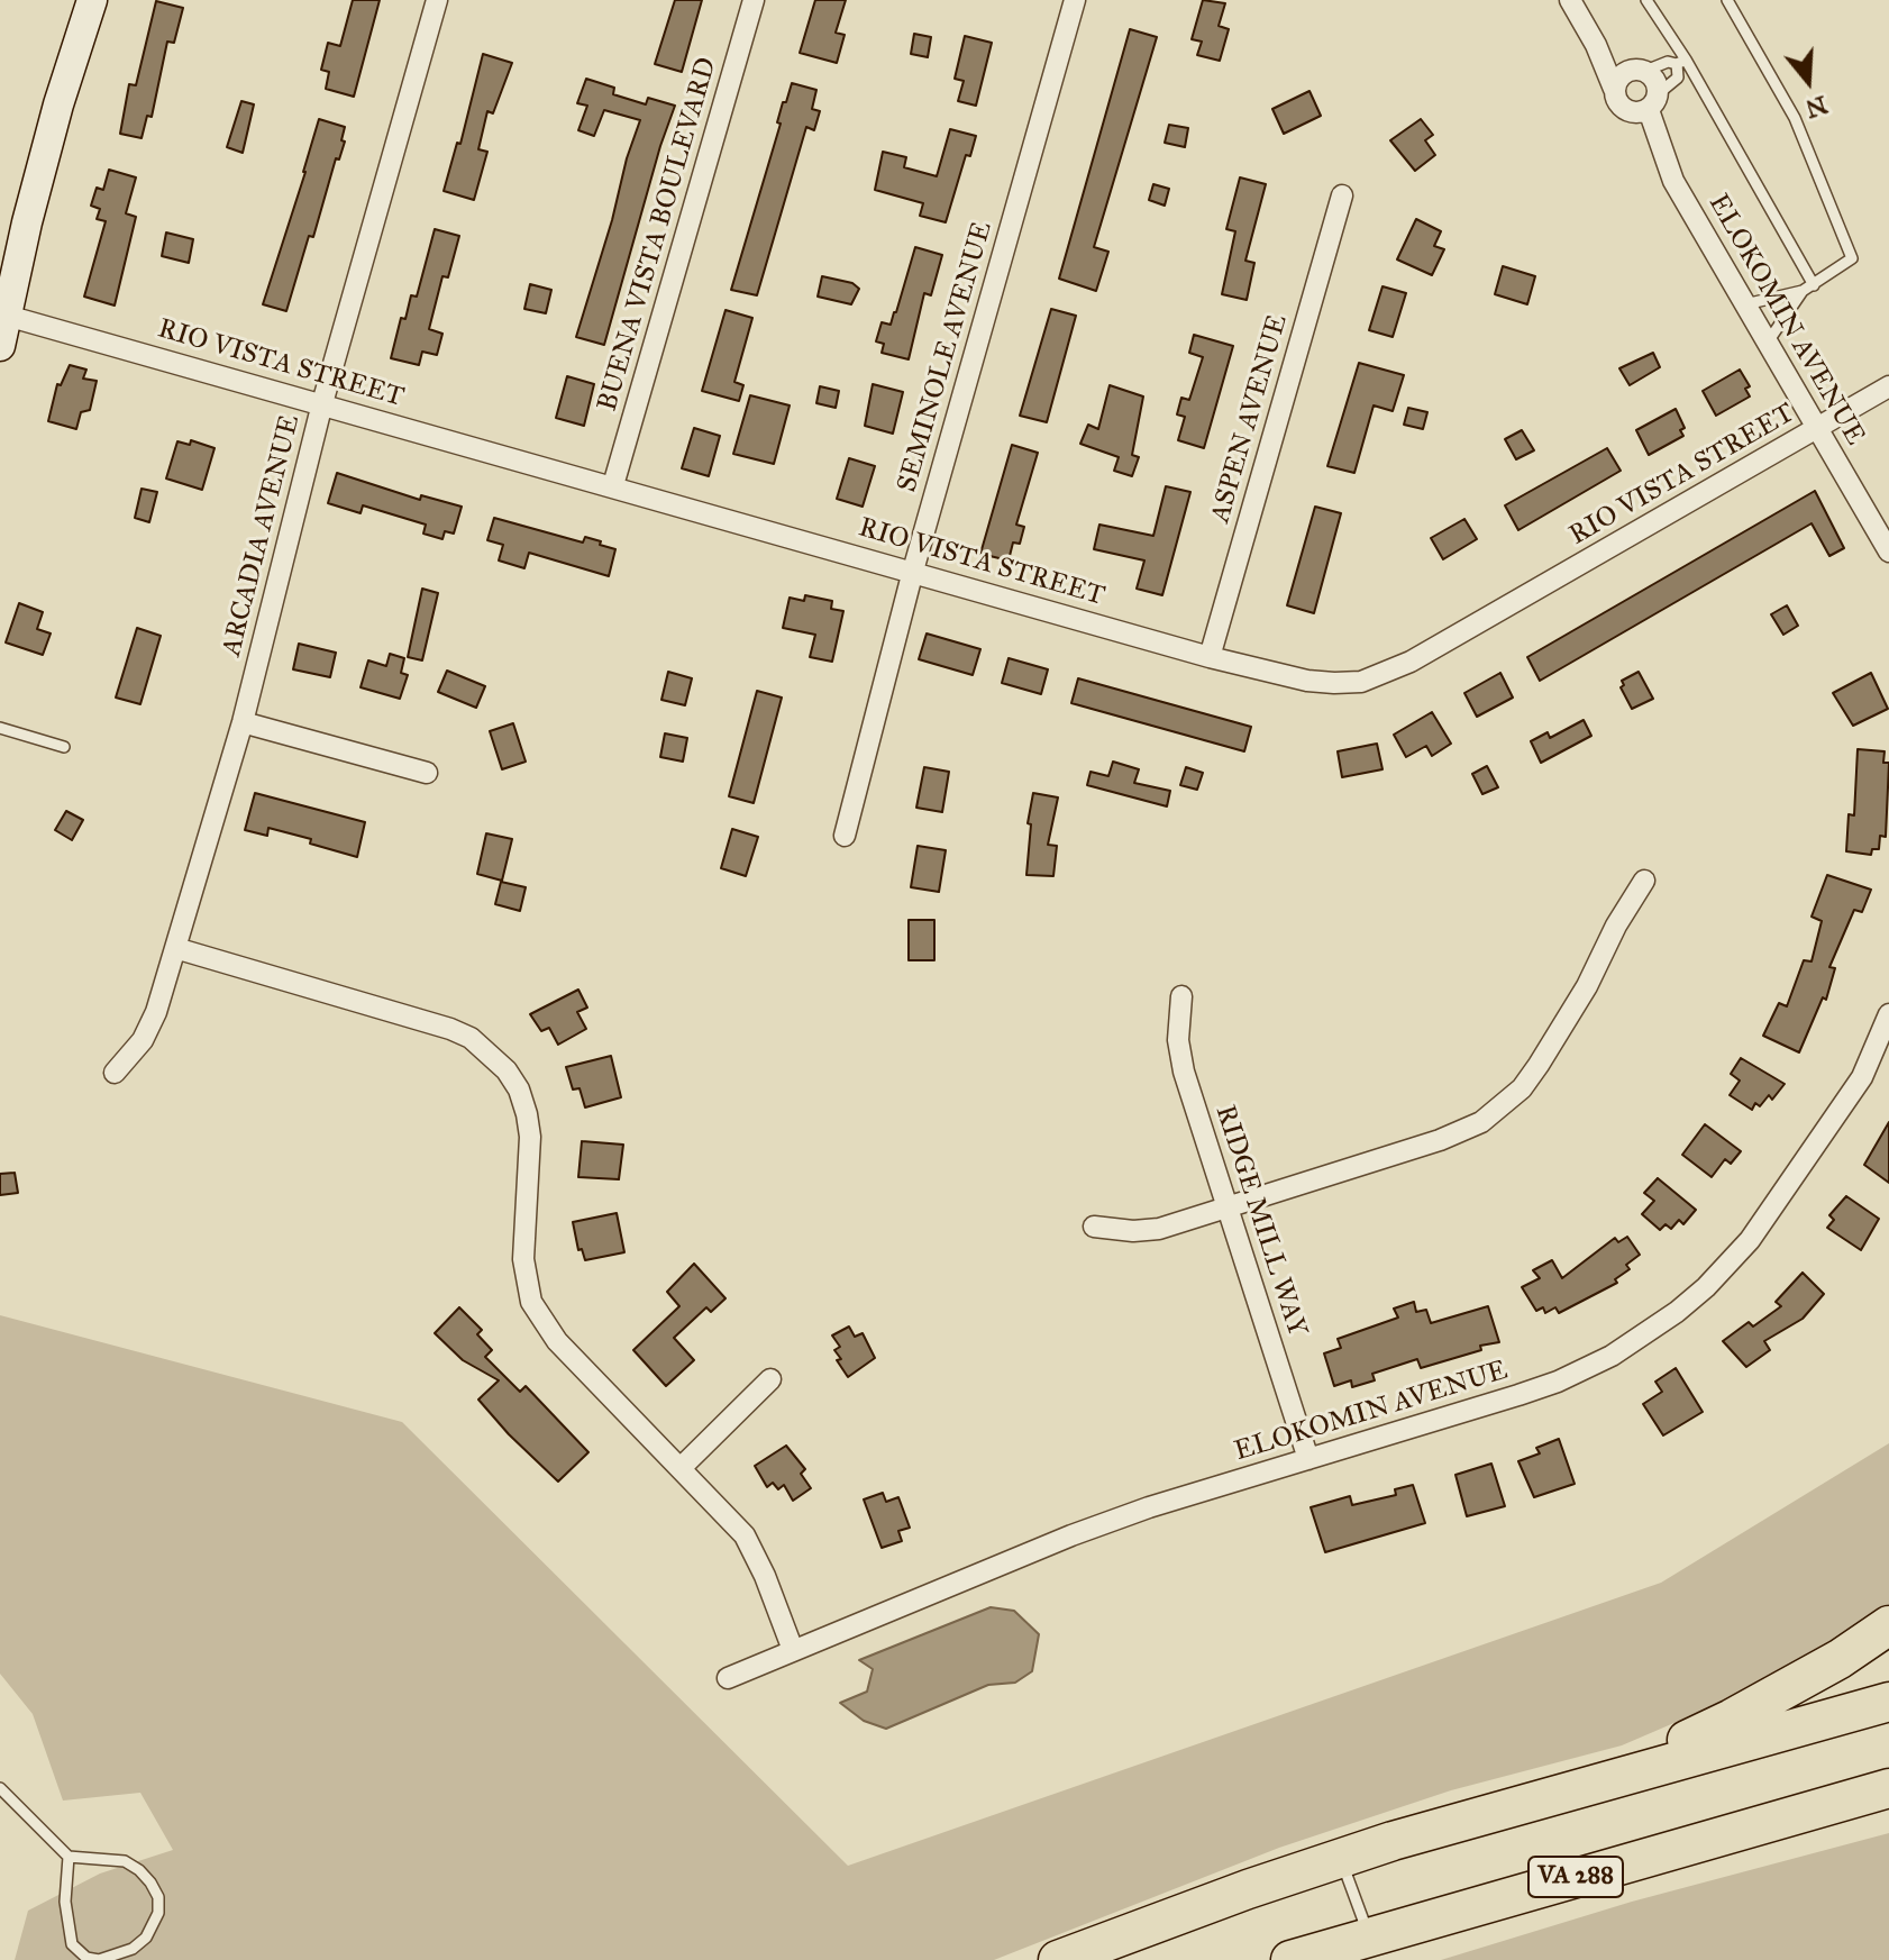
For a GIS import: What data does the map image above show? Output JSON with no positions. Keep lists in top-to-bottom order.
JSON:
{
  "streets": {
    "highway": ["VA 288"],
    "street": [
      "BUENA VISTA BOULEVARD",
      "ELOKOMIN AVENUE",
      "SEMINOLE AVENUE",
      "RIO VISTA STREET",
      "ASPEN AVENUE",
      "ARCADIA AVENUE",
      "RIDGE MILL WAY"
    ]
  },
  "crossings": [
    ["BUENA VISTA BOULEVARD", "RIO VISTA STREET"],
    ["ELOKOMIN AVENUE", "RIO VISTA STREET"],
    ["ELOKOMIN AVENUE", "RIDGE MILL WAY"],
    ["SEMINOLE AVENUE", "RIO VISTA STREET"],
    ["RIO VISTA STREET", "ASPEN AVENUE"],
    ["RIO VISTA STREET", "ARCADIA AVENUE"]
  ],
  "north": "bottom"
}
